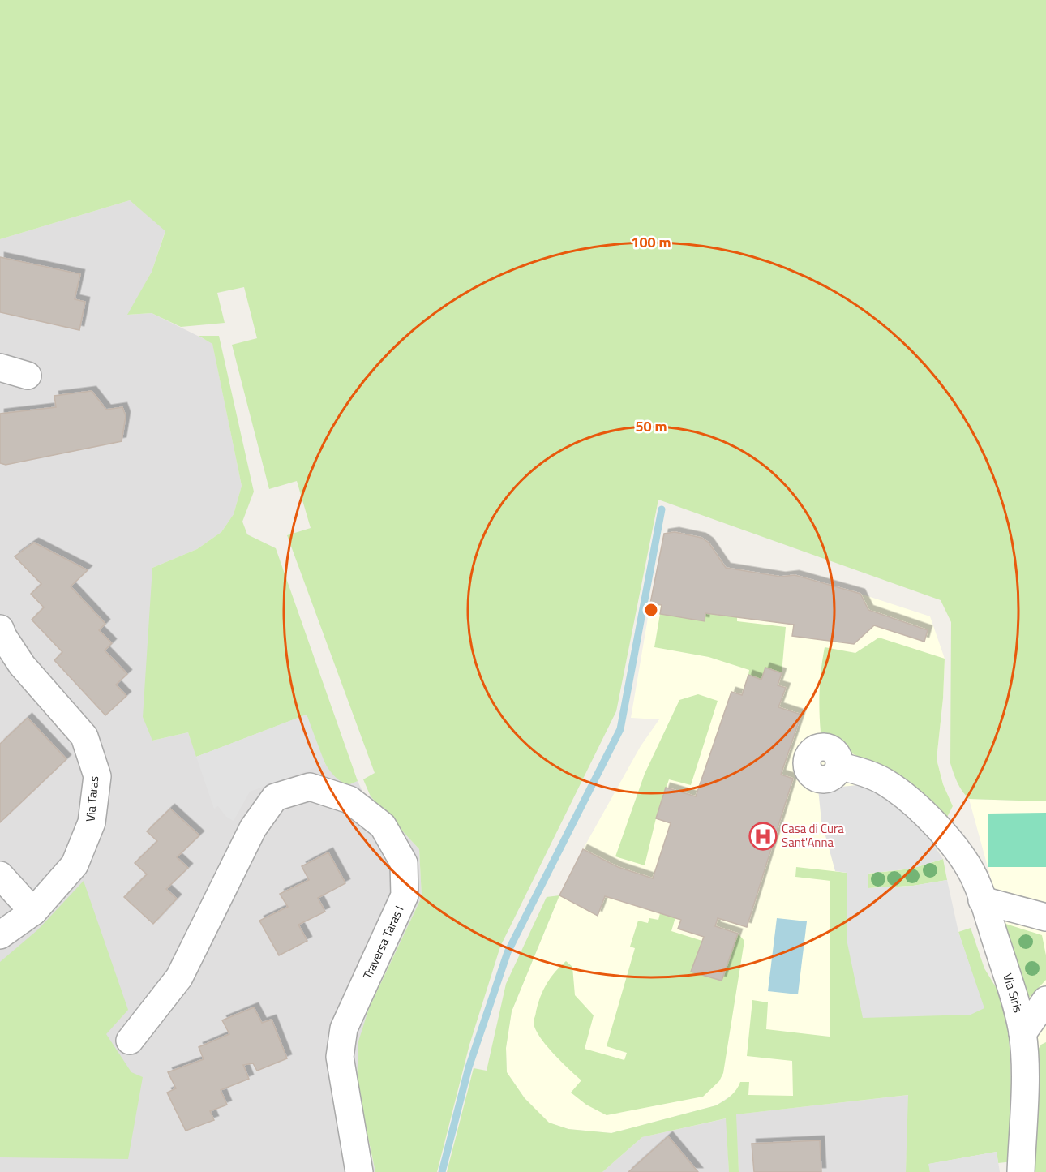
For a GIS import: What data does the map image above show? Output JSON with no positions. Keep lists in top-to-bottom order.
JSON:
{
  "streets": {
    "street": ["Via Taras", "Traversa Taras I", "Via Siris"]
  },
  "places": {
    "hospital": ["Casa di Cura Sant'Anna"]
  },
  "rings": ["100 m", "50 m"]
}
